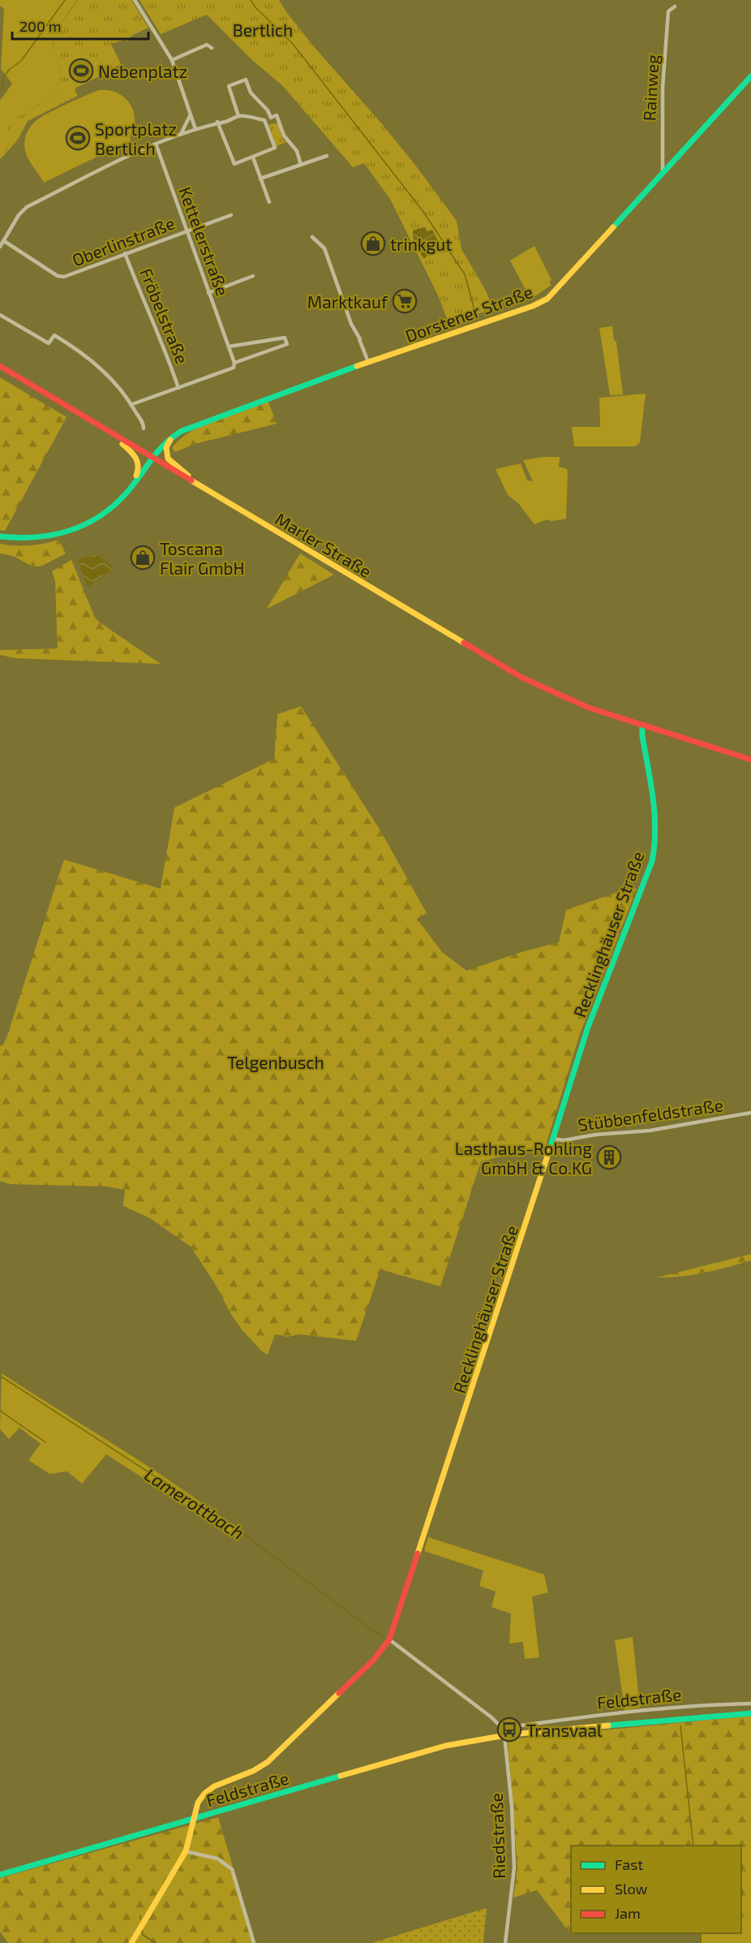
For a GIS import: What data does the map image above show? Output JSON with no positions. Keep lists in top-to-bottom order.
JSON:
{
  "streets": {
    "street": [
      "Rainweg",
      "Oberlinstraße",
      "Kettelerstraße",
      "Dorstener Straße",
      "Fröbelstraße",
      "Marler Straße",
      "Recklinghäuser Straße",
      "Stübbenfeldstraße",
      "Feldstraße",
      "Riedstraße"
    ]
  },
  "crossings": [
    ["Rainweg", "Dorstener Straße"],
    ["Oberlinstraße", "Kettelerstraße"],
    ["Oberlinstraße", "Fröbelstraße"],
    ["Dorstener Straße", "Marler Straße"],
    ["Marler Straße", "Recklinghäuser Straße"],
    ["Recklinghäuser Straße", "Stübbenfeldstraße"],
    ["Recklinghäuser Straße", "Feldstraße"],
    ["Feldstraße", "Riedstraße"]
  ],
  "water": ["Lamerottbach"],
  "parks": ["Bertlich", "Telgenbusch"],
  "places": {
    "sports": ["Nebenplatz", "Sportplatz Bertlich"],
    "shop": ["trinkgut", "Toscana Flair GmbH"],
    "supermarket": ["Marktkauf"],
    "building": ["Lasthaus-Rohling GmbH & Co.KG"],
    "bus stop": ["Transvaal"]
  },
  "legend": ["Fast", "Slow", "Jam"],
  "scale_bar": "200 m"
}
